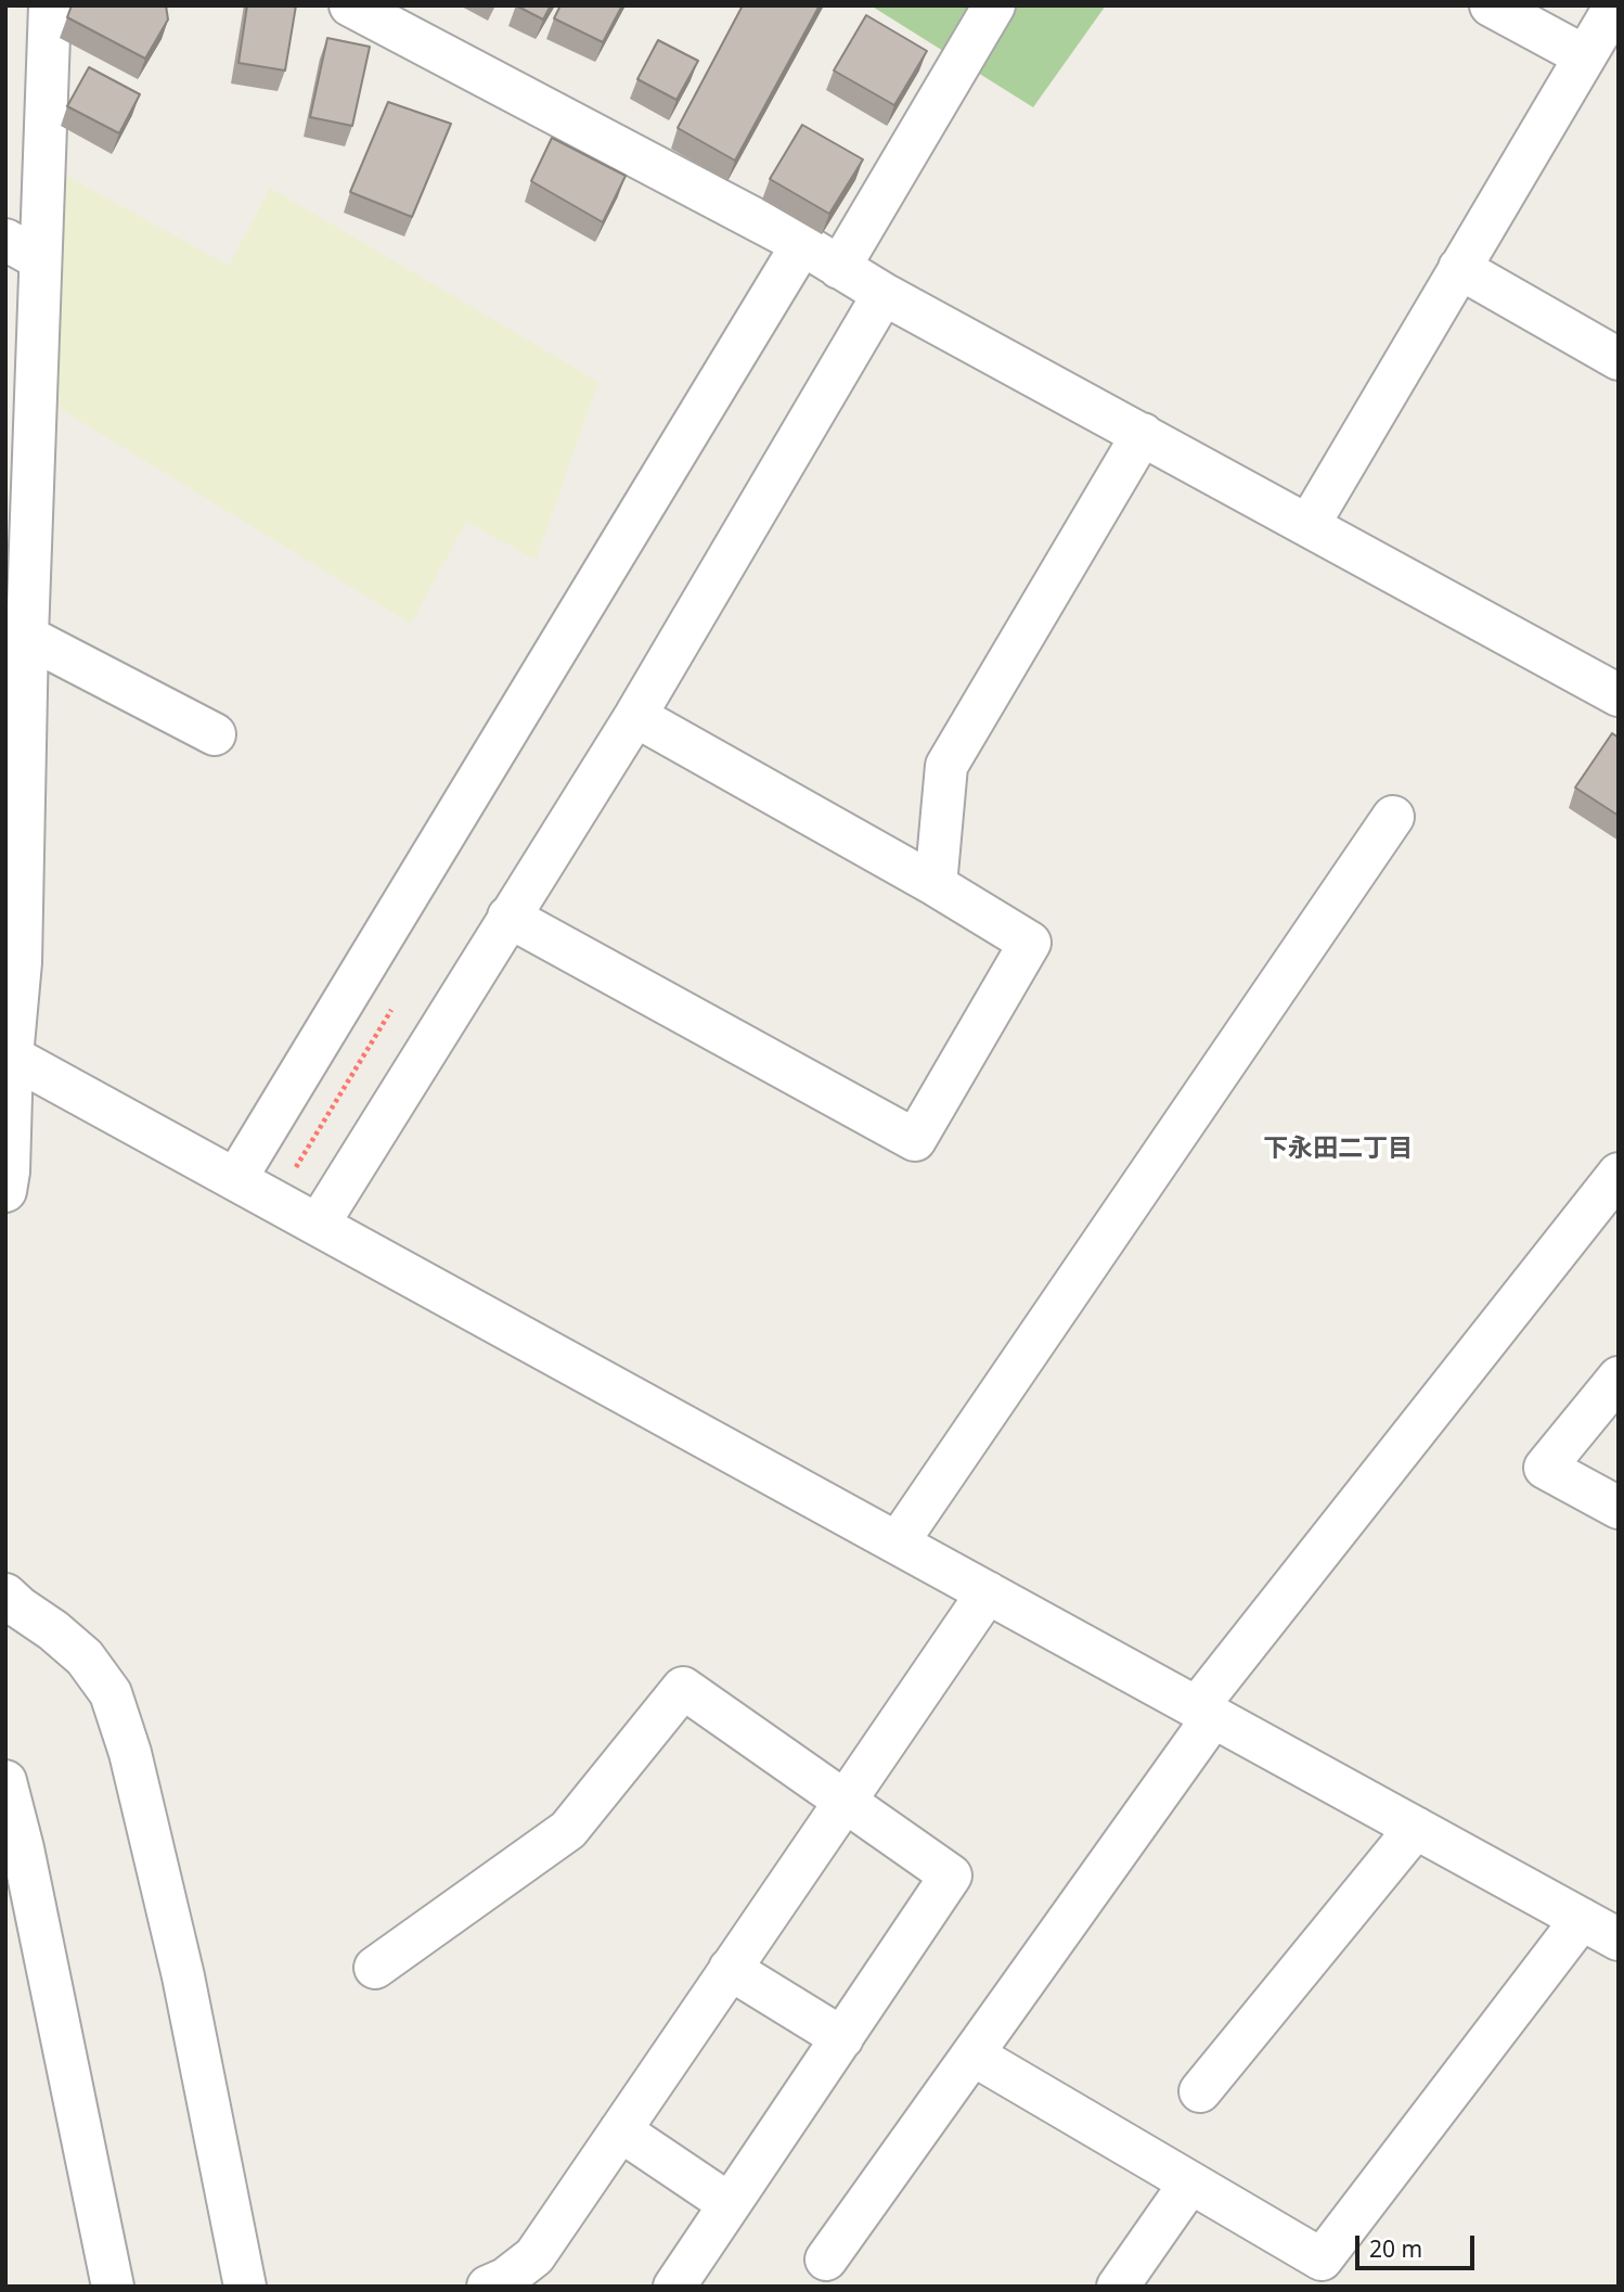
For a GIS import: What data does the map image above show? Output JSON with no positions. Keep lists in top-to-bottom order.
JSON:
{
  "districts": ["下永田二丁目"],
  "scale_bar": "20 m"
}
